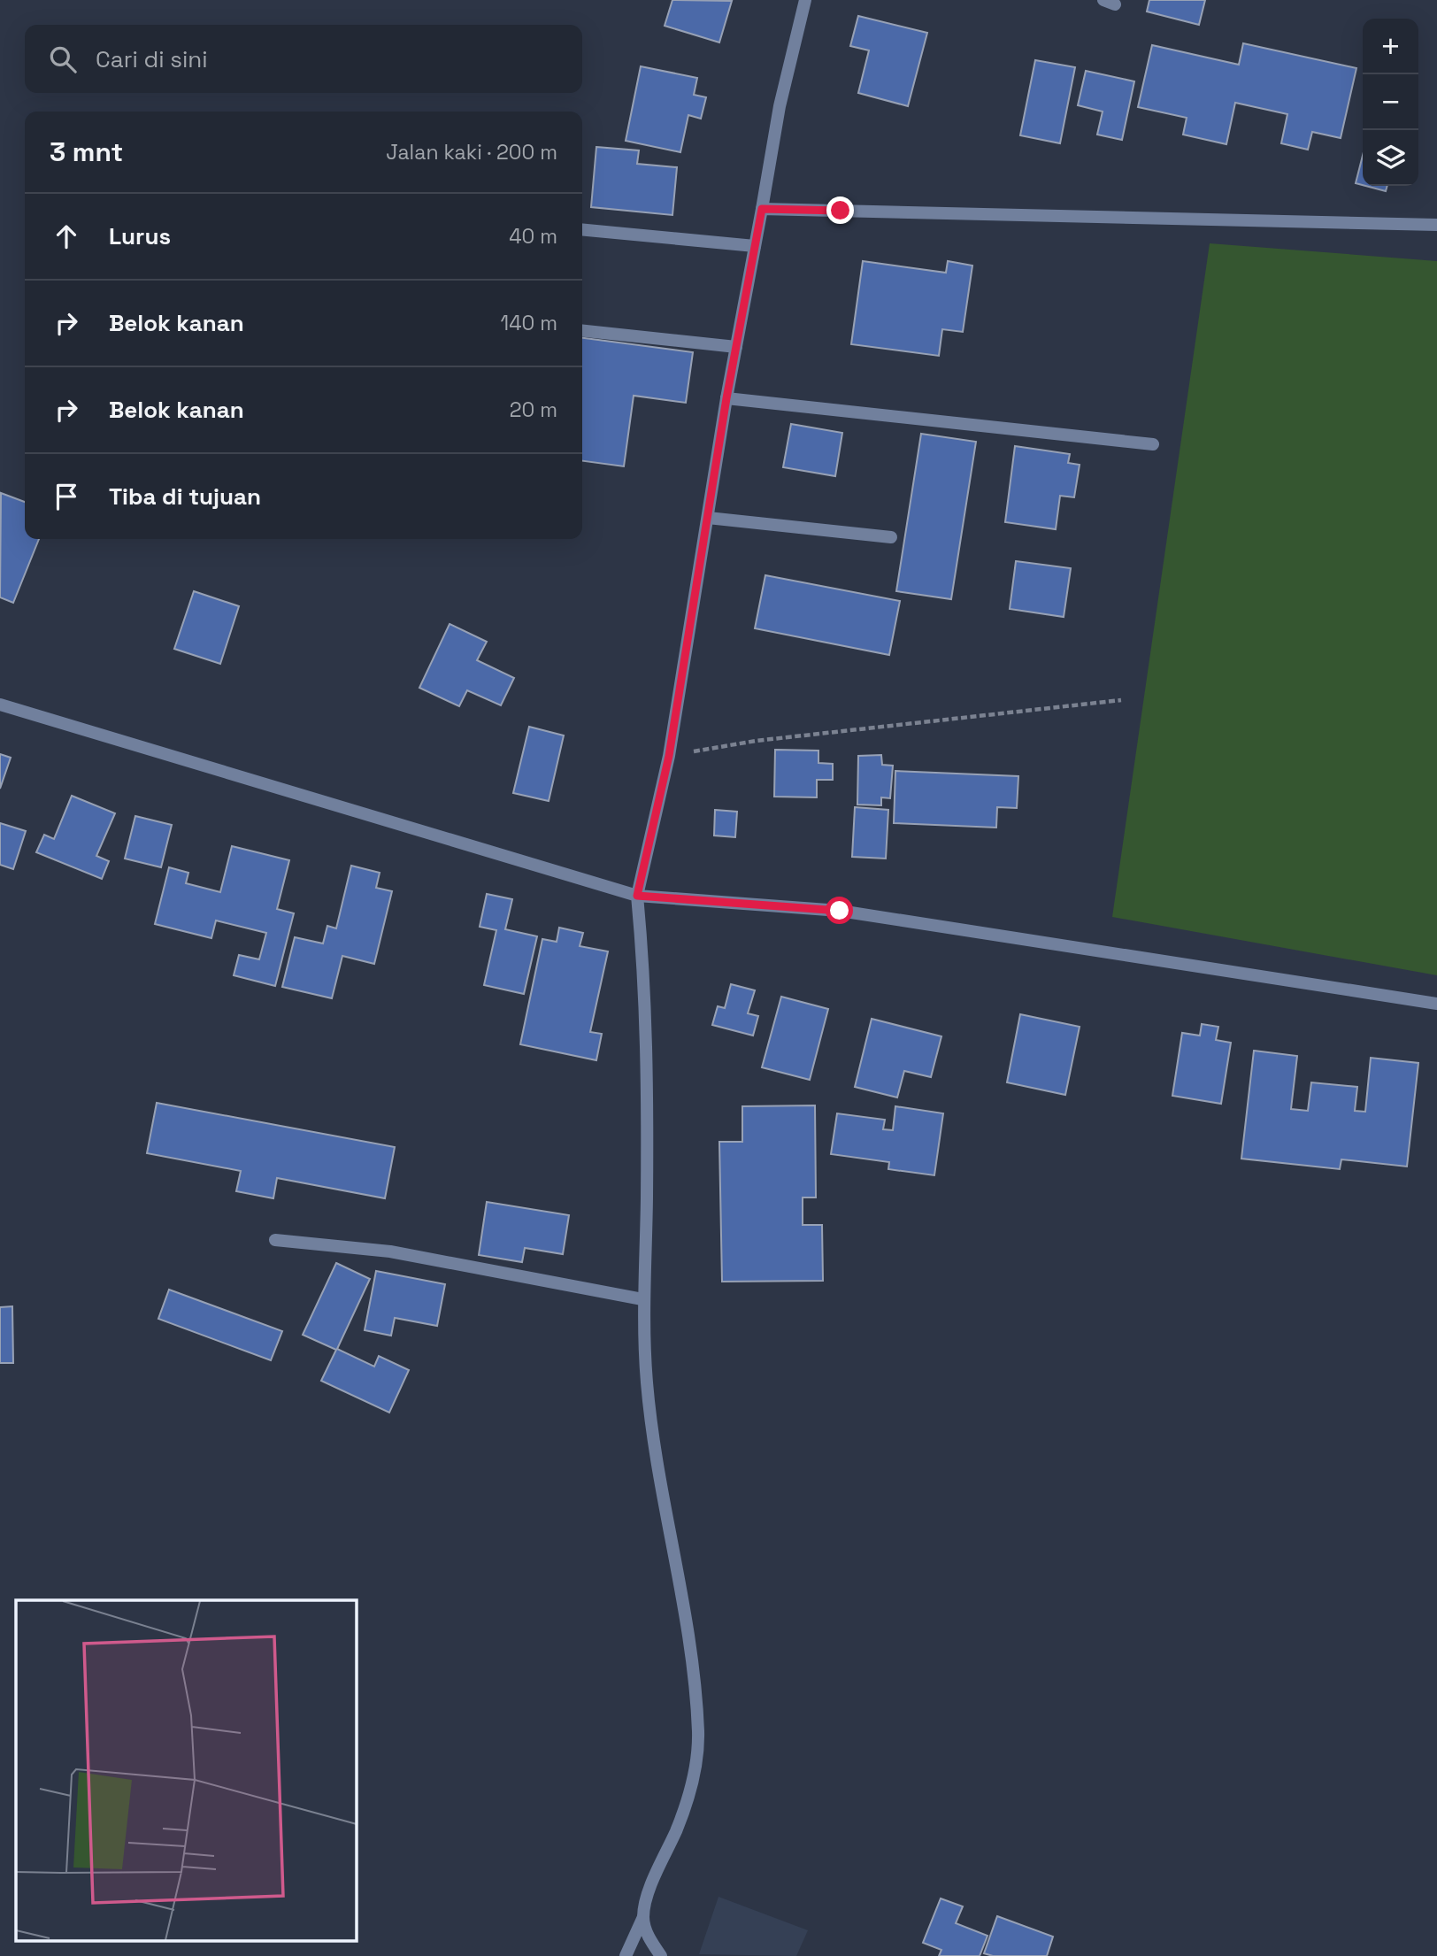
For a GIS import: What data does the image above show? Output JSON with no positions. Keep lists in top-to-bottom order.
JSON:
{
  "page": {
    "map_buttons": ["+", "−"],
    "search": "Cari di sini",
    "heading": ["3 mnt", "Jalan kaki · 200 m"],
    "list": [
      ["Lurus", "40 m"],
      ["Belok kanan", "140 m"],
      ["Belok kanan", "20 m"],
      "Tiba di tujuan"
    ]
  }
}
